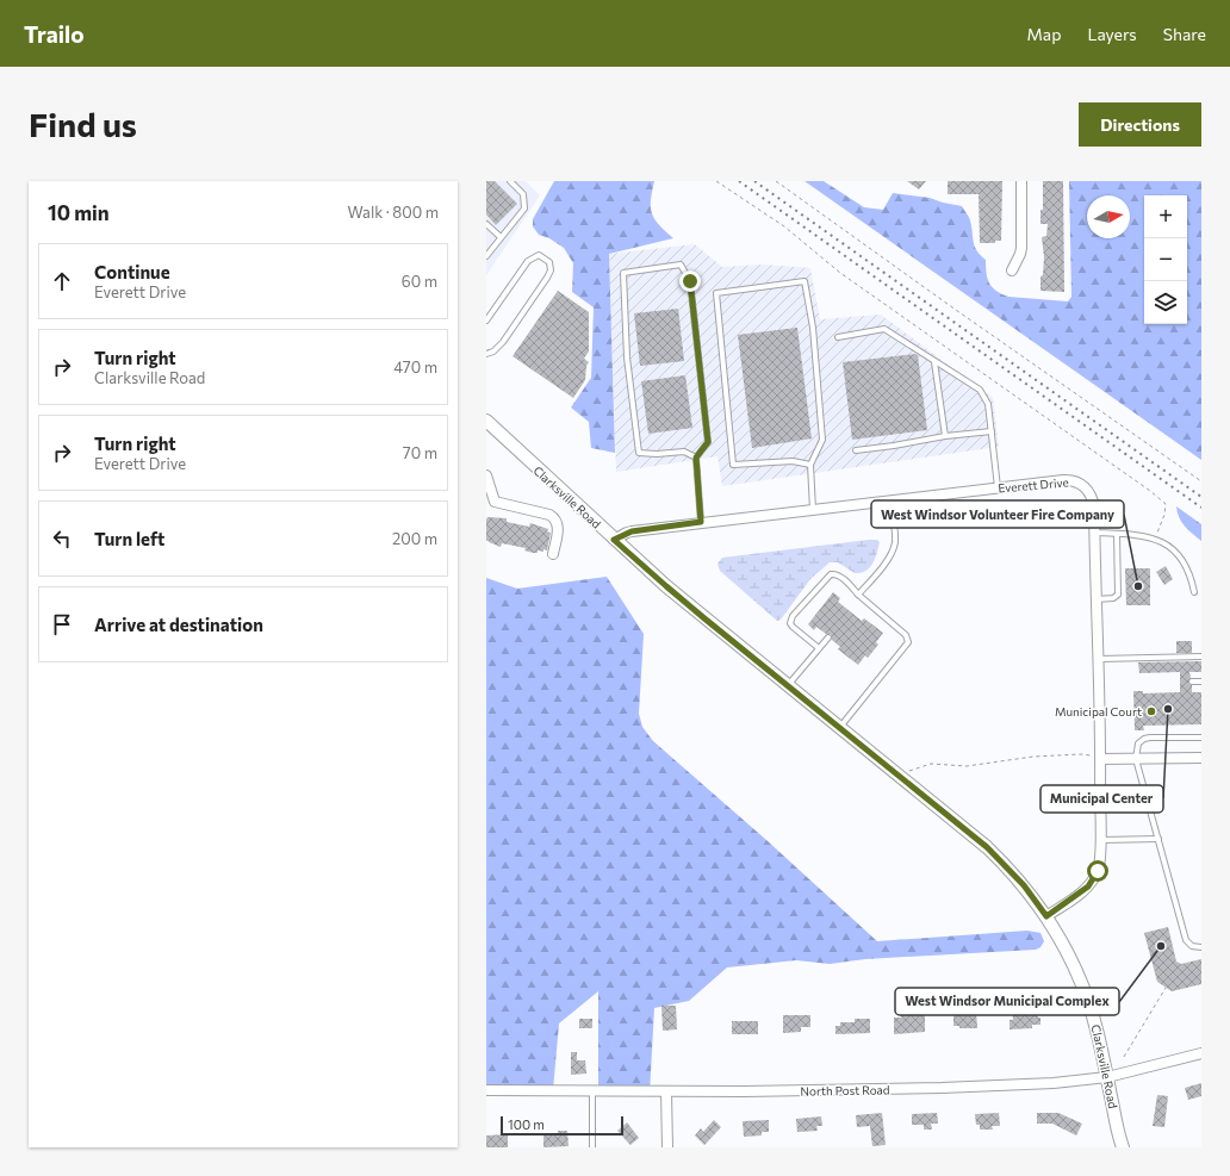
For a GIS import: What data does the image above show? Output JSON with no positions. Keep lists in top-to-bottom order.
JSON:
{
  "streets": {
    "street": ["Everett Drive", "Clarksville Road", "North Post Road"]
  },
  "crossings": [
    ["Everett Drive", "Clarksville Road"],
    ["Clarksville Road", "North Post Road"]
  ],
  "places": [
    "West Windsor Volunteer Fire Company",
    "Municipal Center",
    "Municipal Court",
    "West Windsor Municipal Complex"
  ],
  "scale_bar": "100 m",
  "north": "right",
  "page": {
    "header": "Trailo",
    "nav": ["Map", "Layers", "Share"],
    "buttons": "Directions",
    "title": "Find us",
    "heading": ["10 min", "Walk · 800 m"],
    "map_buttons": ["+", "−"],
    "list": [
      ["Continue", "Everett Drive", "60 m"],
      ["Turn right", "Clarksville Road", "470 m"],
      ["Turn right", "Everett Drive", "70 m"],
      ["Turn left", "200 m"],
      "Arrive at destination"
    ],
    "scale": "100 m"
  }
}
